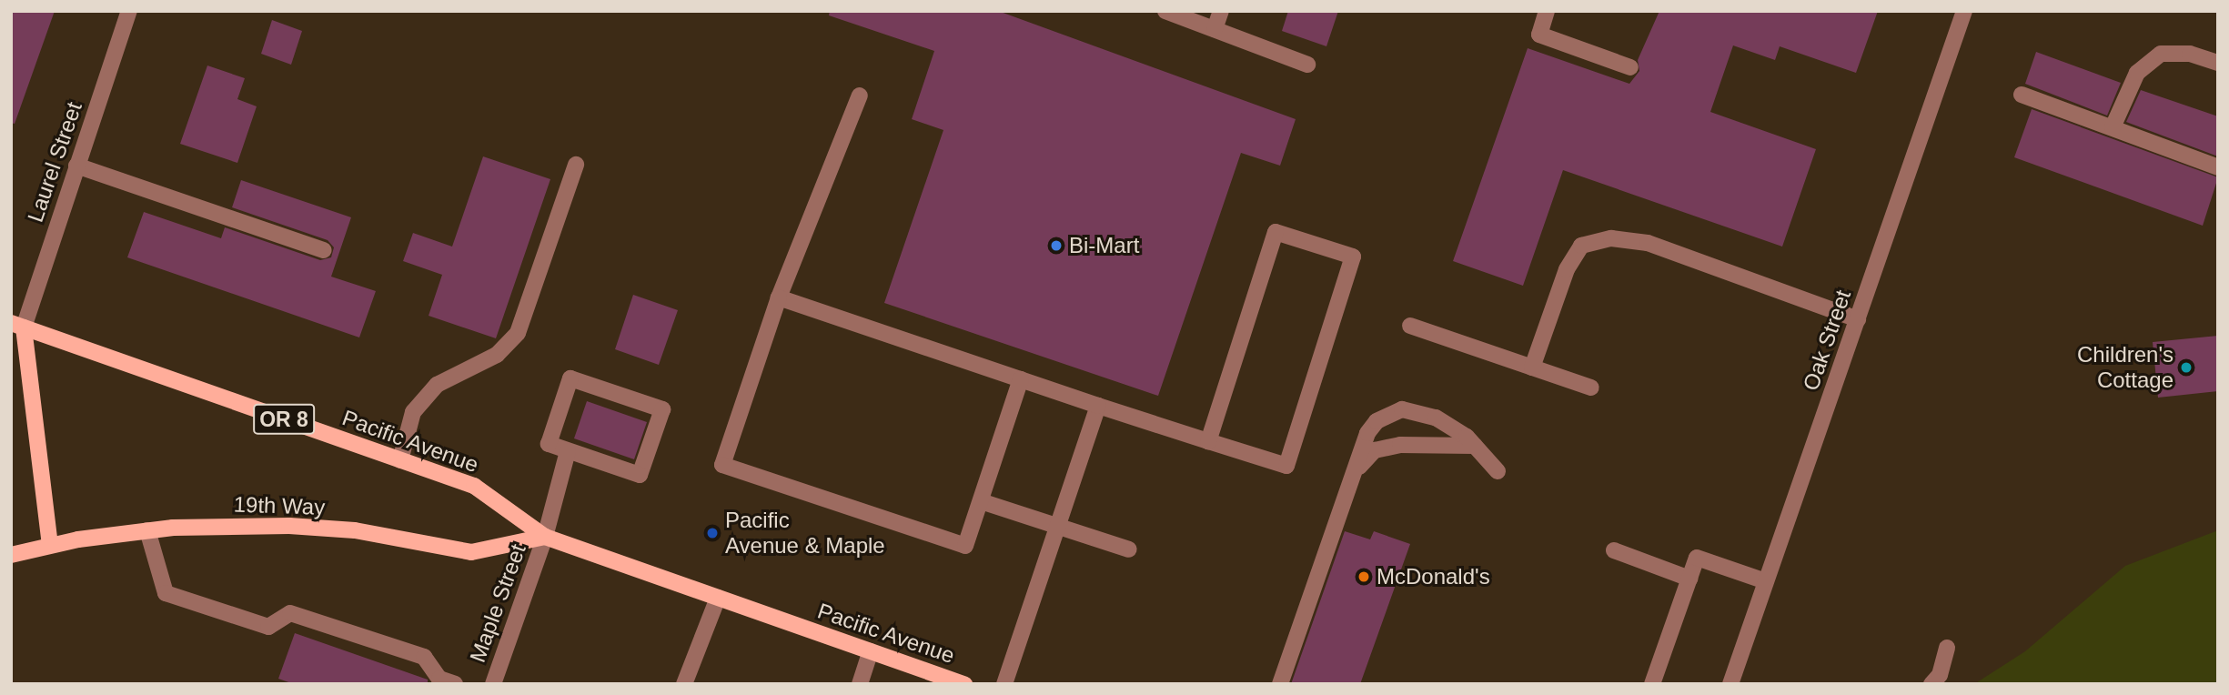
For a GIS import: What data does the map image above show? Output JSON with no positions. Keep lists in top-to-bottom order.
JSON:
{
  "streets": {
    "main road": ["OR 8", "Pacific Avenue", "19th Way"],
    "street": ["Laurel Street", "Oak Street", "Maple Street"]
  },
  "crossings": [
    ["Laurel Street", "Pacific Avenue"],
    ["Pacific Avenue", "19th Way"],
    ["Pacific Avenue", "Maple Street"],
    ["19th Way", "Maple Street"]
  ],
  "places": [
    "Bi-Mart",
    "Children's Cottage",
    "Pacific Avenue & Maple",
    "McDonald's"
  ]
}
